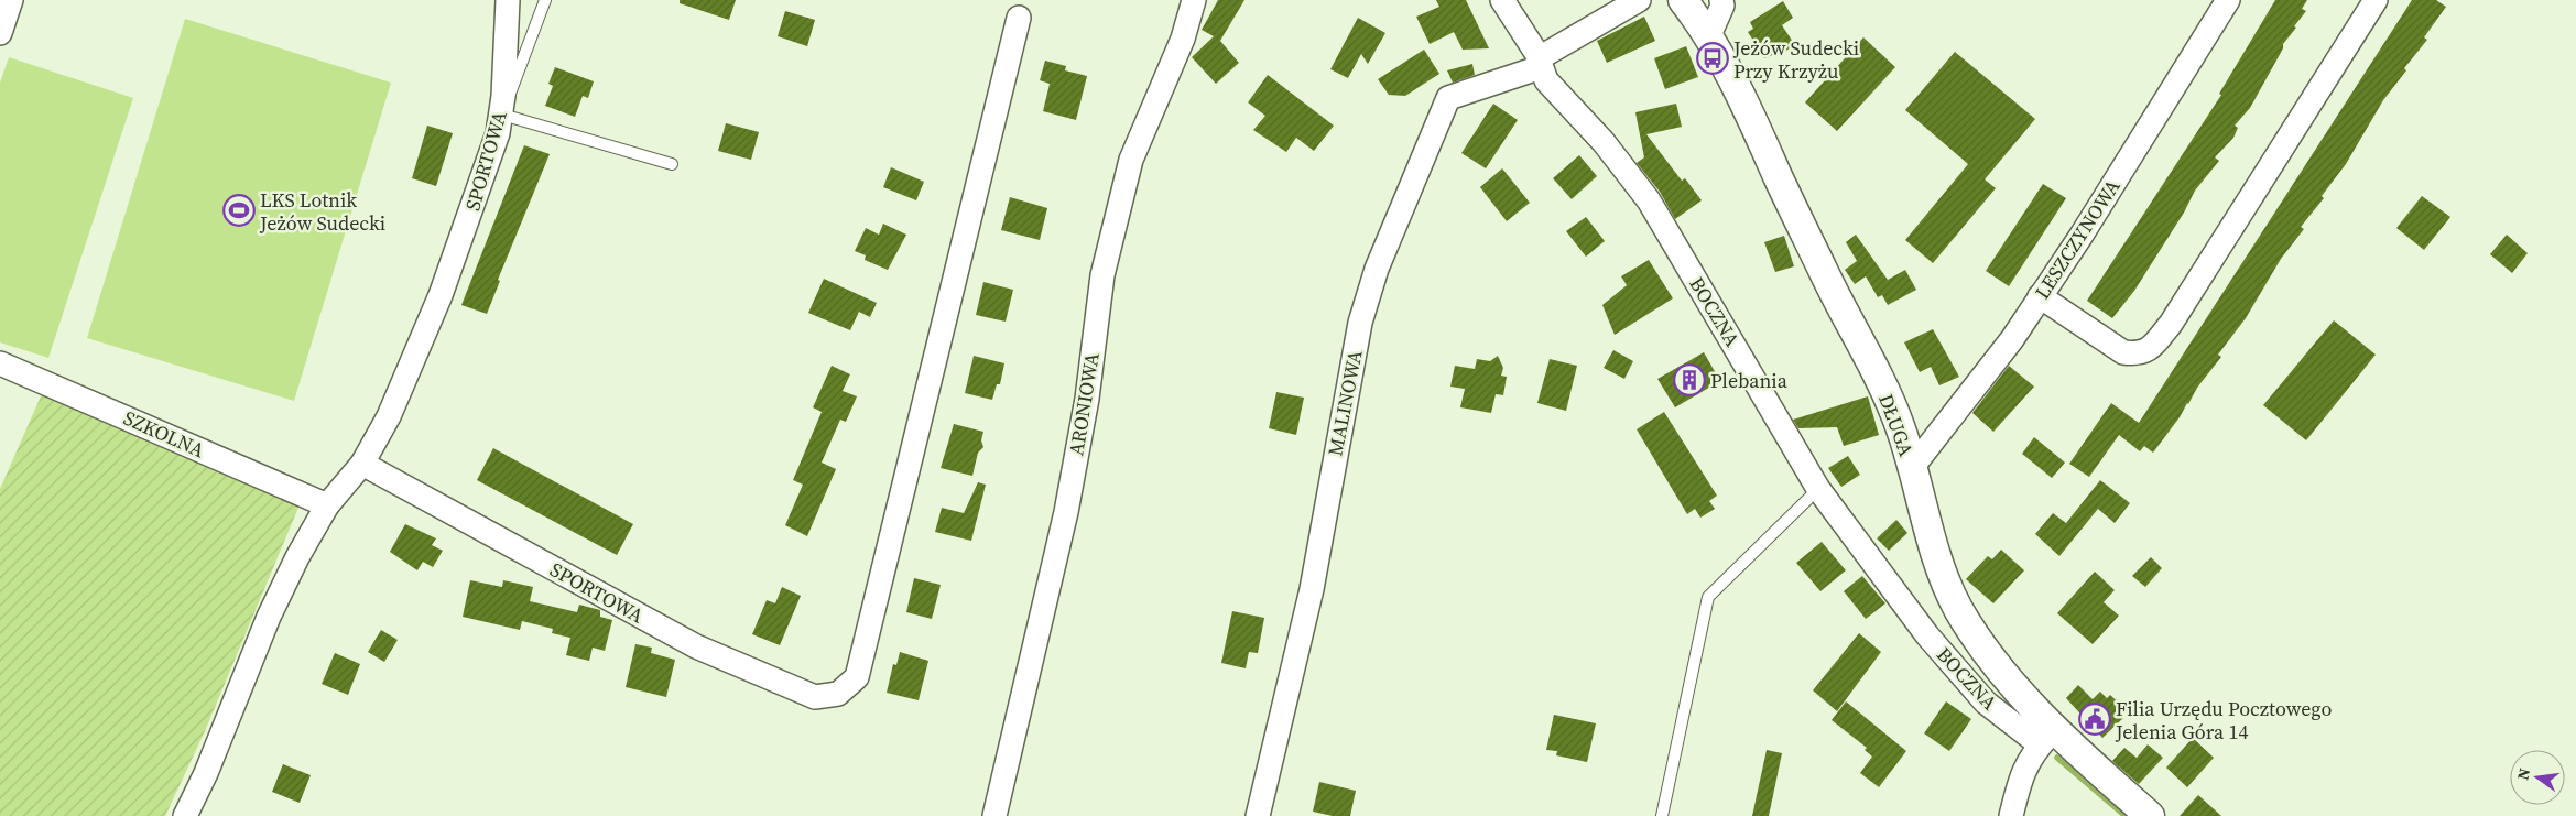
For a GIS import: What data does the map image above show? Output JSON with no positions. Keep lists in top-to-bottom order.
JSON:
{
  "streets": {
    "street": [
      "SPORTOWA",
      "LESZCZYNOWA",
      "BOCZNA",
      "MALINOWA",
      "ARONIOWA",
      "DŁUGA",
      "SZKOLNA"
    ]
  },
  "crossings": [
    ["SPORTOWA", "SZKOLNA"],
    ["LESZCZYNOWA", "DŁUGA"],
    ["BOCZNA", "MALINOWA"],
    ["BOCZNA", "DŁUGA"]
  ],
  "places": {
    "bus stop": ["Jeżów Sudecki Przy Krzyżu"],
    "sports": ["LKS Lotnik Jeżów Sudecki"],
    "building": ["Plebania"],
    "public building": ["Filia Urzędu Pocztowego Jelenia Góra 14"]
  },
  "north": "left"
}
